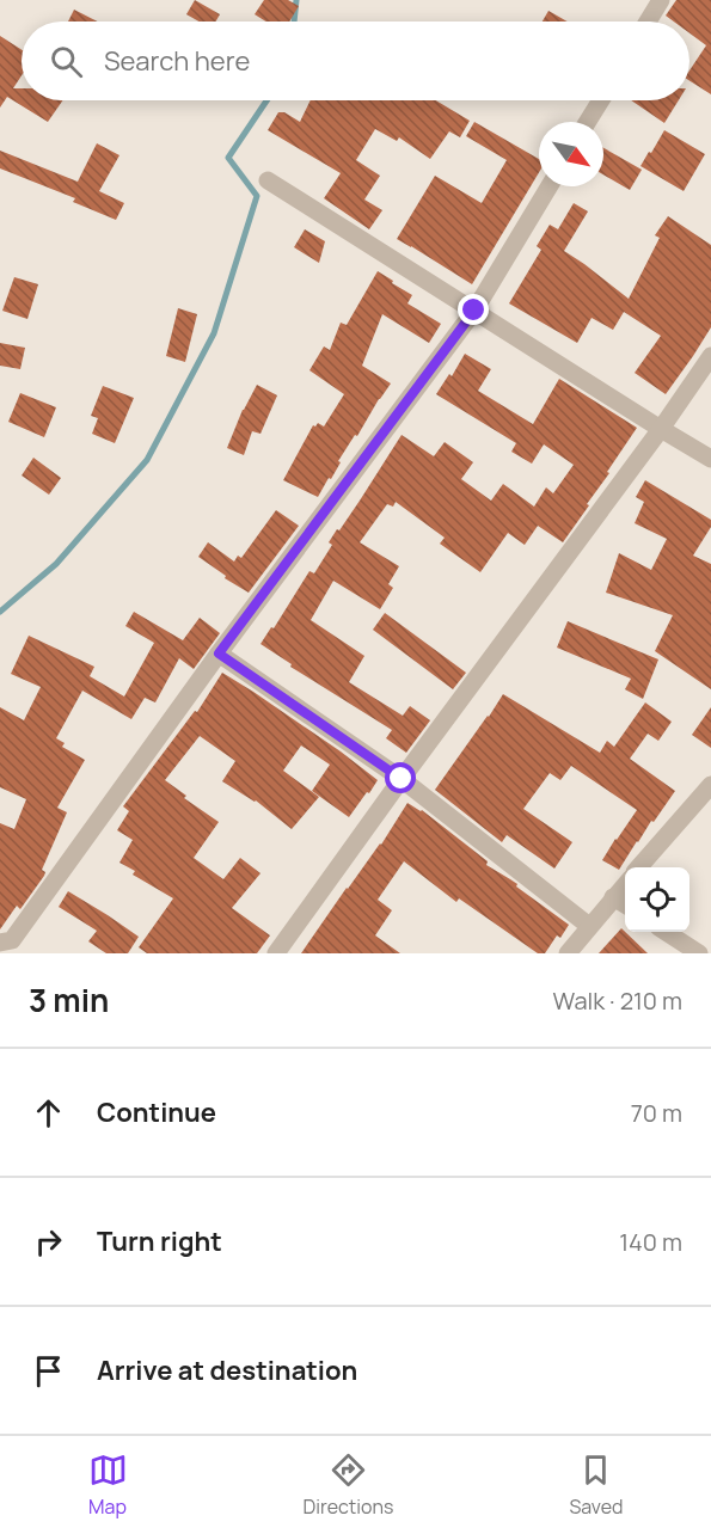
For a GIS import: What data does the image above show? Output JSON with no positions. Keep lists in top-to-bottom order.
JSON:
{
  "north": "bottom right",
  "page": {
    "search": "Search here",
    "heading": ["3 min", "Walk · 210 m"],
    "list": [
      ["Continue", "70 m"],
      ["Turn right", "140 m"],
      "Arrive at destination"
    ],
    "nav": ["Map", "Directions", "Saved"]
  }
}
